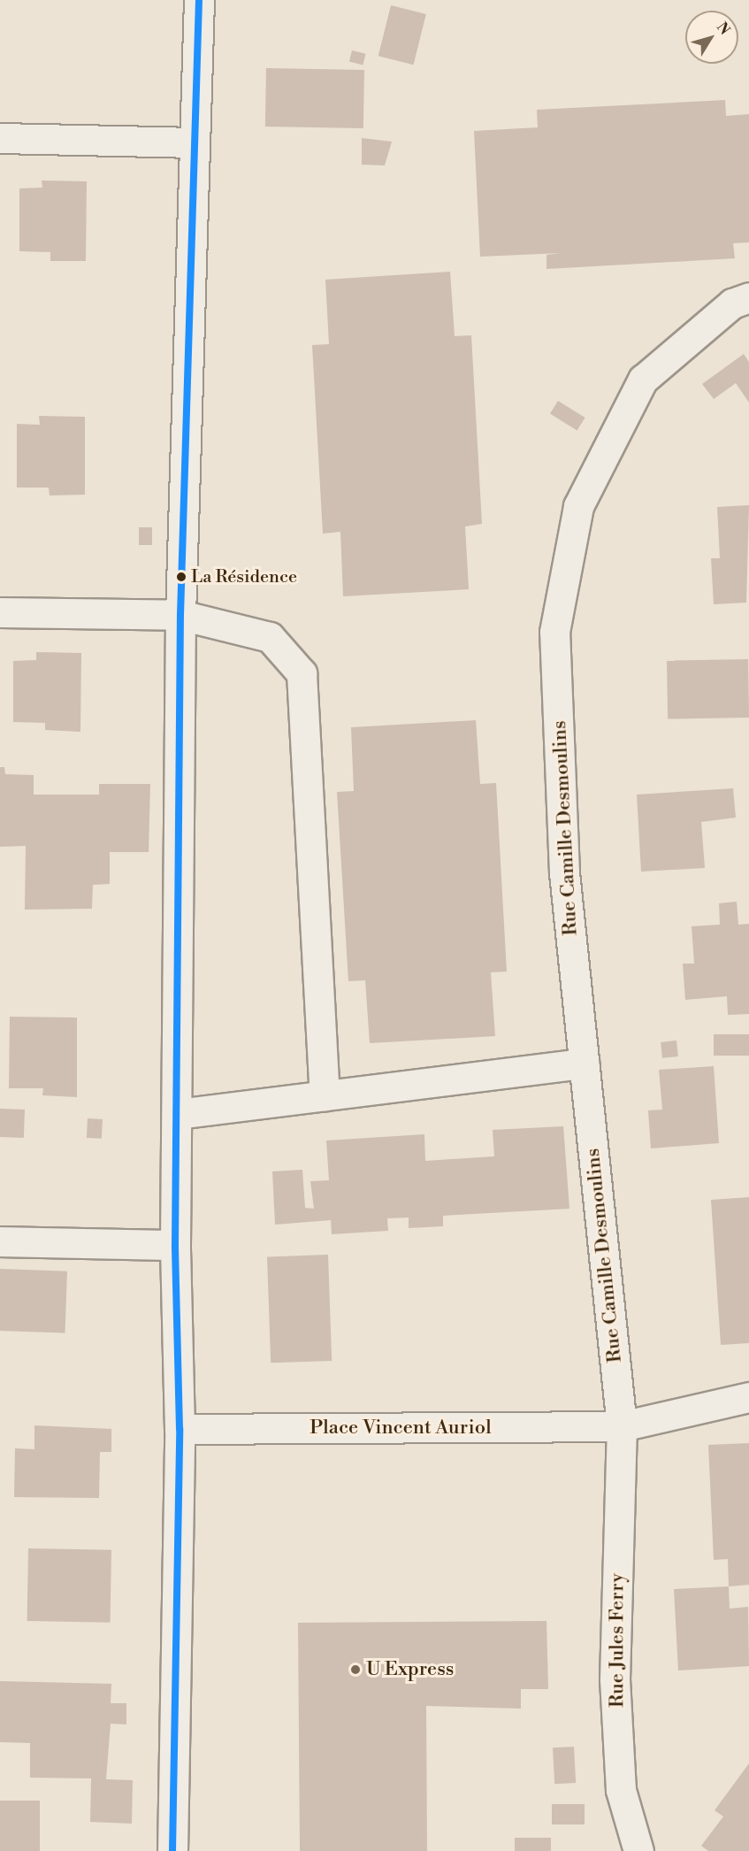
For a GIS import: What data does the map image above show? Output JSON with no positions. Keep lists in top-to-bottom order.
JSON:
{
  "streets": {
    "street": ["Rue Camille Desmoulins", "Place Vincent Auriol", "Rue Jules Ferry"]
  },
  "crossings": [
    ["Rue Camille Desmoulins", "Place Vincent Auriol"],
    ["Rue Camille Desmoulins", "Rue Jules Ferry"],
    ["Place Vincent Auriol", "Rue Jules Ferry"]
  ],
  "places": ["La Résidence", "U Express"],
  "north": "top right"
}
